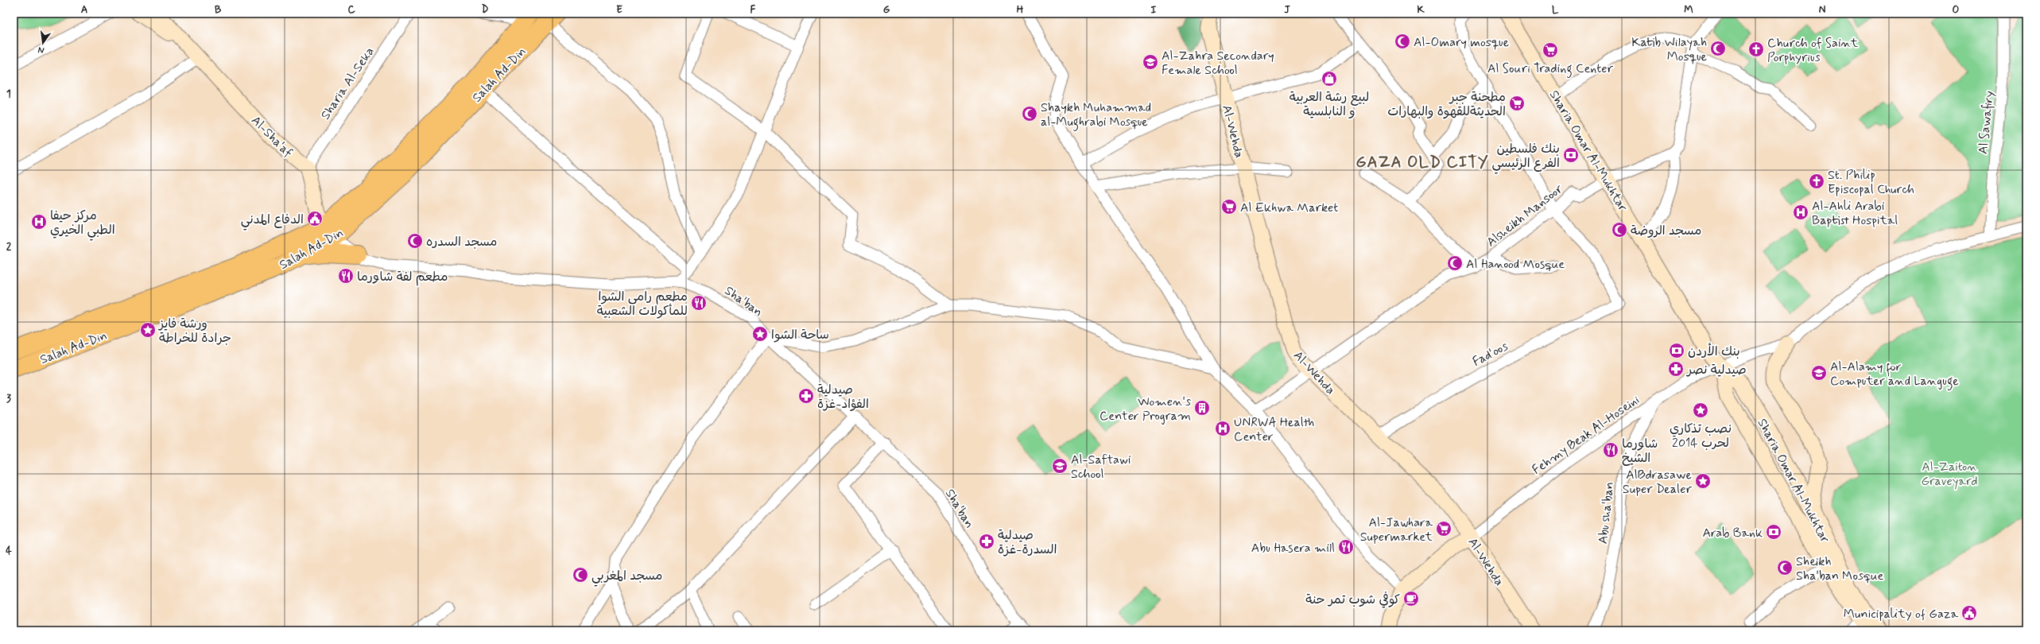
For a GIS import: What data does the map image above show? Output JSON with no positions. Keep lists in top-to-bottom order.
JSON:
{
  "streets": {
    "highway": ["Salah Ad-Din"],
    "main road": ["Al-Wehda", "Al-Sha'af", "Sharia Omar Al-Mukhtar"],
    "street": [
      "Sharia Al-Seka",
      "Al Sawafiry",
      "Alsheikh Mansoor",
      "Sha'ban",
      "Fad'oos",
      "Fehmy Beak Al-Hoseini",
      "Abu sha'ban"
    ]
  },
  "crossings": [
    ["Salah Ad-Din", "Sha'ban"],
    ["Sharia Al-Seka", "Al-Sha'af"],
    ["Al-Wehda", "Alsheikh Mansoor"],
    ["Al-Wehda", "Fad'oos"],
    ["Al-Wehda", "Fehmy Beak Al-Hoseini"],
    ["Sharia Omar Al-Mukhtar", "Alsheikh Mansoor"],
    ["Sharia Omar Al-Mukhtar", "Fehmy Beak Al-Hoseini"],
    ["Alsheikh Mansoor", "Fad'oos"],
    ["Fehmy Beak Al-Hoseini", "Abu sha'ban"]
  ],
  "districts": ["GAZA OLD CITY"],
  "parks": ["Al-Zaiton Graveyard"],
  "places": {
    "mosque": [
      "Al-Omary mosque",
      "Katib Wilayah Mosque",
      "Shaykh Muhammad al-Mughrabi Mosque",
      "مسجد الروضة",
      "مسجد السدره",
      "Al Hanood Mosque",
      "Sheikh Sha'ban Mosque",
      "مسجد المغربي"
    ],
    "church": ["Church of Saint Porphyrius", "St. Philip Episcopal Church"],
    "supermarket": [
      "Al Souri Trading Center",
      "مطحنة جبر الحديثةللقهوة والبهارات",
      "Al Ekhwa Market",
      "Al-Jawhara Supermarket"
    ],
    "school or university": ["Al-Zahra Secondary Female School", "Al-Alamy for Computer and Languge", "Al-Saftawi School"],
    "shop": ["لبيع رشة العربية و النابلسية"],
    "bank": ["بنك فلسطين الفرع الرئيسي", "بنك الأردن", "Arab Bank"],
    "hospital": ["Al-Ahli Arabi Baptist Hospital", "مركز حيفا الطبي الخيري", "UNRWA Health Center"],
    "public building": ["الدفاع المدني", "Municipality of Gaza"],
    "restaurant": [
      "مطعم لفة شاورما",
      "مطعم رامي الشوا للمأكولات الشعبية",
      "شاورما الشيخ",
      "Abu Hasera mill"
    ],
    "place": [
      "ورشة فايز جرادة للخراطة",
      "ساحة الشوا",
      "نصب تذكاري لحرب 2014",
      "AlBdrasawe Super Dealer"
    ],
    "pharmacy": ["صيدلية نصر", "صيدلية الفؤاد-غزة", "صيدلية السدرة-غزة"],
    "building": ["Women's Center Program"],
    "cafe": ["كوفي شوب تمر حنة"]
  },
  "north": "bottom",
  "grid": {
    "columns": [
      "A",
      "B",
      "C",
      "D",
      "E",
      "F",
      "G",
      "H",
      "I",
      "J",
      "K",
      "L",
      "M",
      "N",
      "O"
    ],
    "rows": [
      "1",
      "2",
      "3",
      "4"
    ]
  }
}
